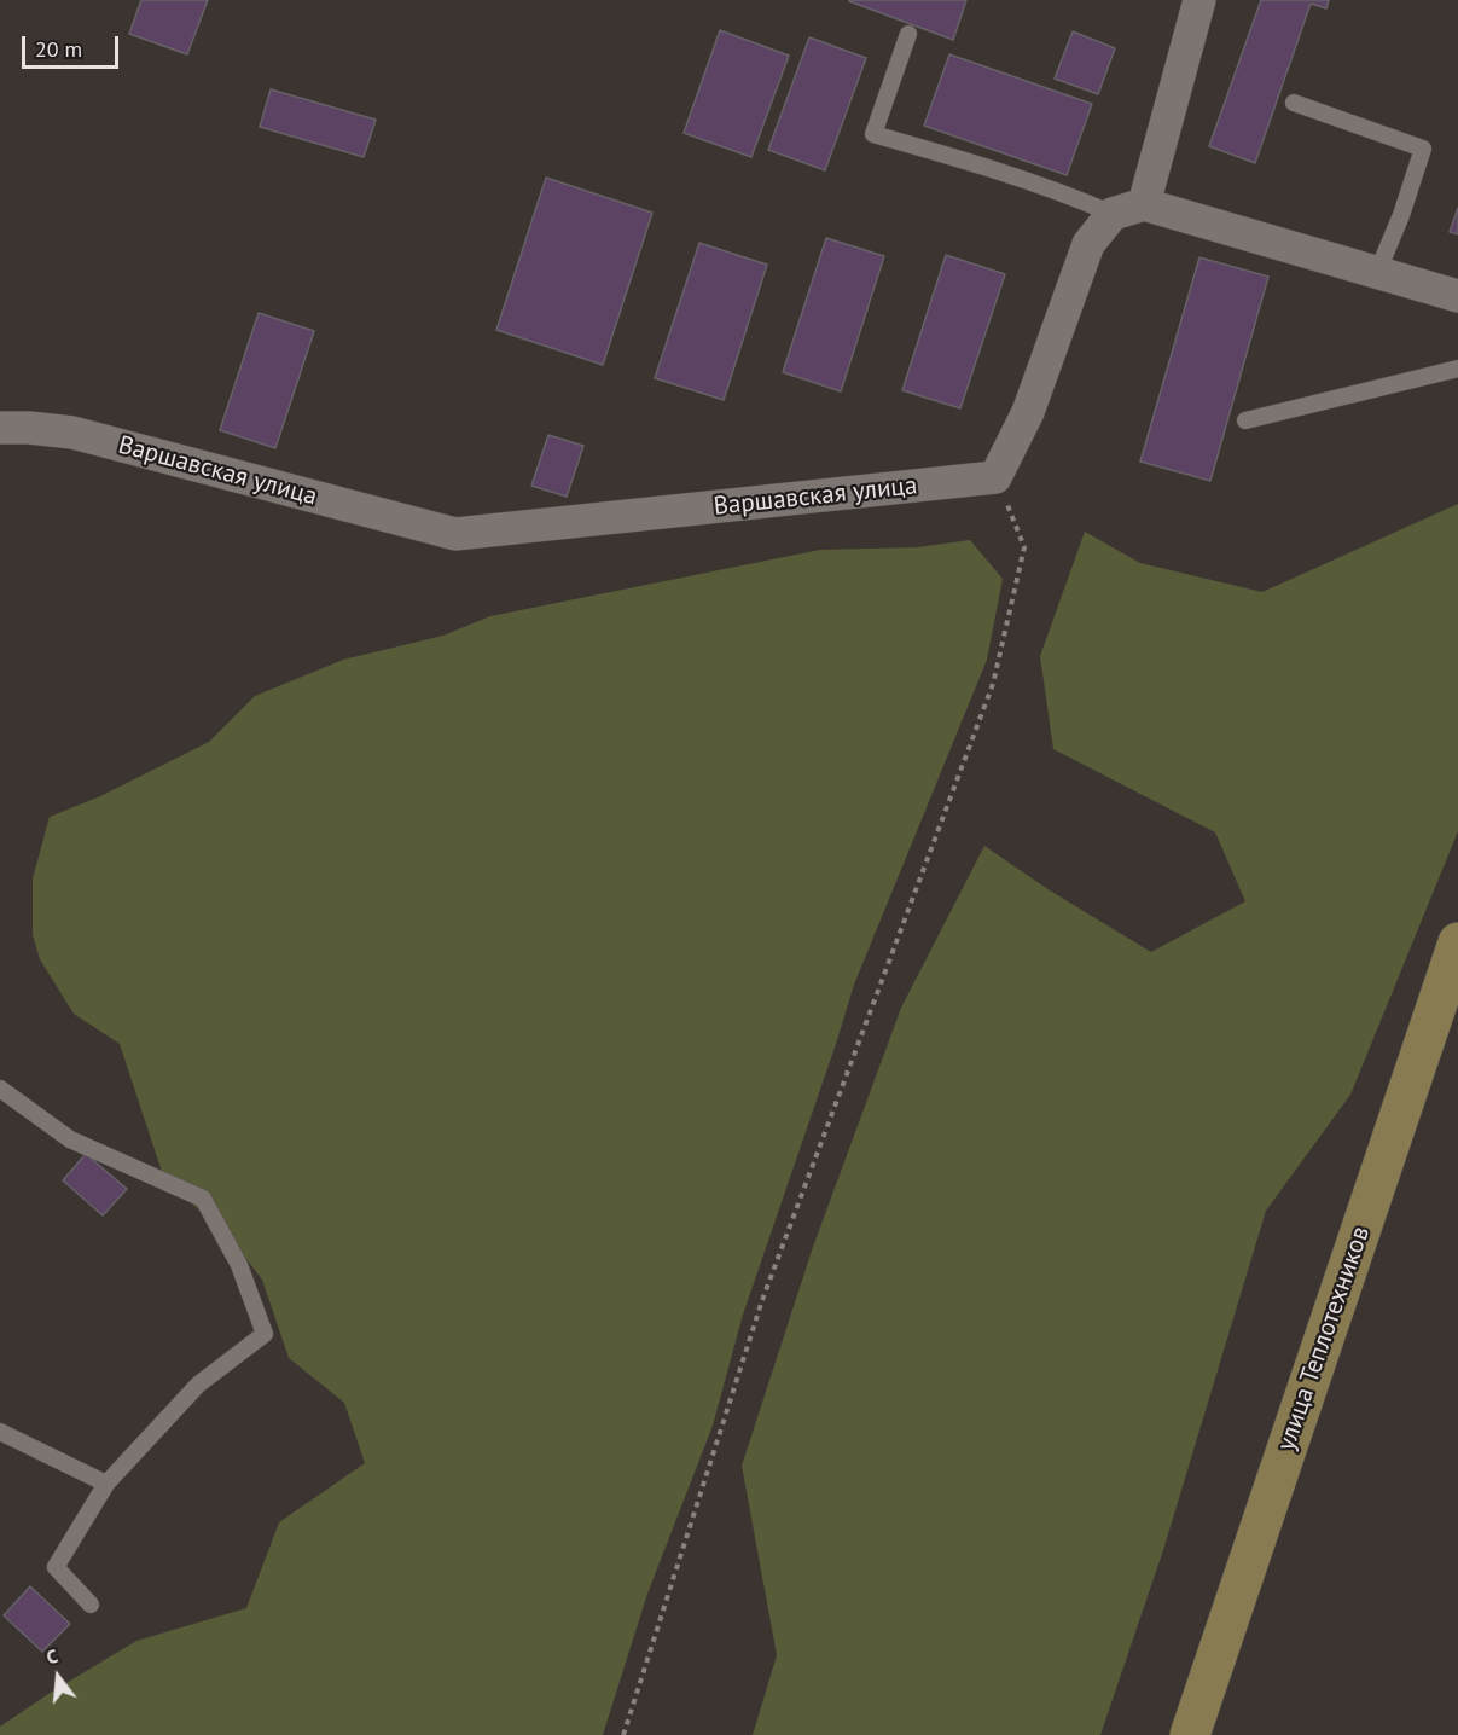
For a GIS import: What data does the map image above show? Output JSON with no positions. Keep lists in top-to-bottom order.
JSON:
{
  "streets": {
    "main road": ["улица Теплотехников"],
    "street": ["Варшавская улица"]
  },
  "scale_bar": "20 m",
  "north": "top"
}
